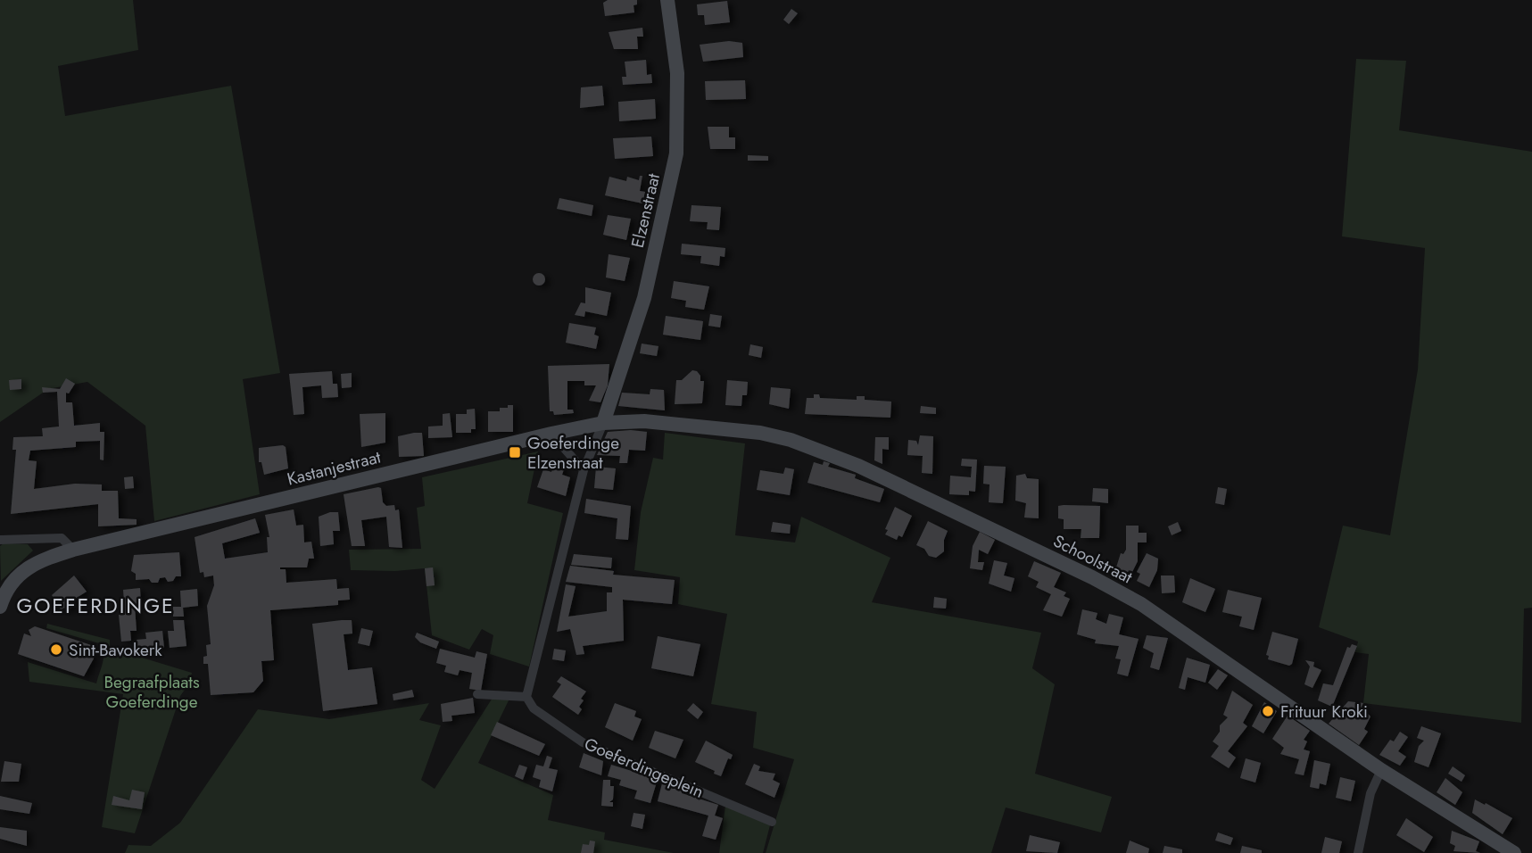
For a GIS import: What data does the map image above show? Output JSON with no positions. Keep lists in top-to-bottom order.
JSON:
{
  "streets": {
    "street": [
      "Elzenstraat",
      "Kastanjestraat",
      "Schoolstraat",
      "Goeferdingeplein"
    ]
  },
  "crossings": [
    ["Elzenstraat", "Kastanjestraat"],
    ["Elzenstraat", "Schoolstraat"],
    ["Kastanjestraat", "Schoolstraat"]
  ],
  "districts": ["GOEFERDINGE"],
  "parks": ["Begraafplaats Goeferdinge"],
  "places": {
    "transit": ["Goeferdinge Elzenstraat"],
    "other": ["Sint-Bavokerk", "Frituur Kroki"]
  }
}
